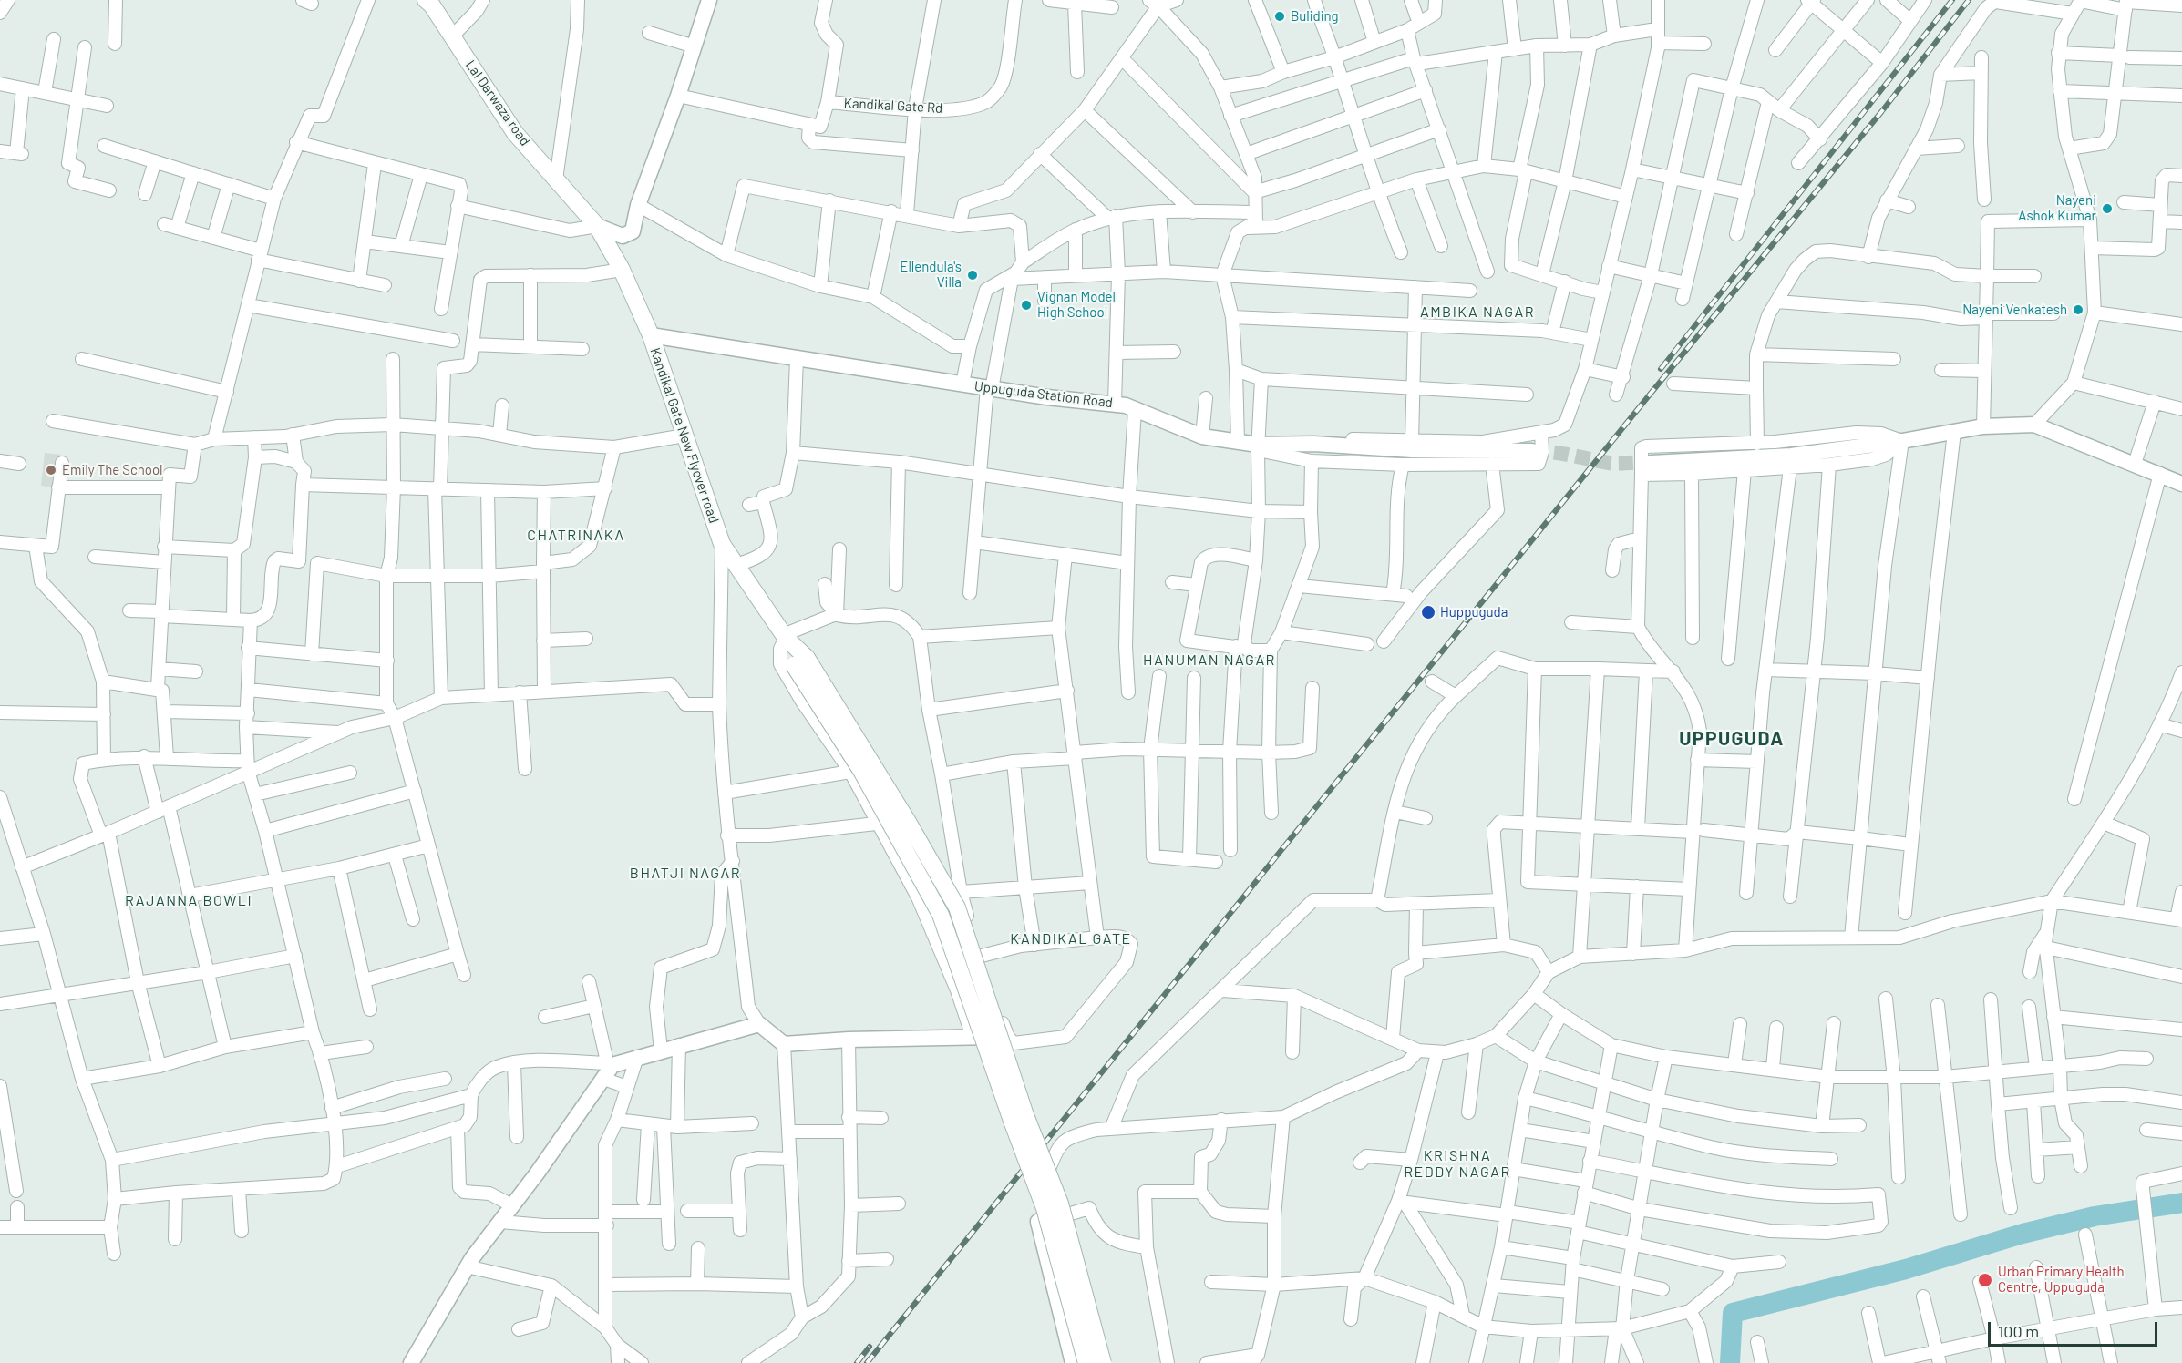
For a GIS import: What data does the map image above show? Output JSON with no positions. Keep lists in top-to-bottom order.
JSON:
{
  "streets": {
    "main road": ["Lal Darwaza road", "Kandikal Gate New Flyover road"],
    "street": ["Kandikal Gate Rd", "Uppuguda Station Road"]
  },
  "crossings": [
    ["Lal Darwaza road", "Kandikal Gate New Flyover road"],
    ["Uppuguda Station Road", "Kandikal Gate New Flyover road"]
  ],
  "districts": [
    "AMBIKA NAGAR",
    "CHATRINAKA",
    "HANUMAN NAGAR",
    "UPPUGUDA",
    "BHATJI NAGAR",
    "RAJANNA BOWLI",
    "KANDIKAL GATE",
    "KRISHNA REDDY NAGAR"
  ],
  "places": [
    "Buliding",
    "Nayeni Ashok Kumar",
    "Ellendula's Villa",
    "Vignan Model High School",
    "Nayeni Venkatesh",
    "Emily The School",
    "Huppuguda",
    "Urban Primary Health Centre, Uppuguda"
  ],
  "scale_bar": "100 m"
}
